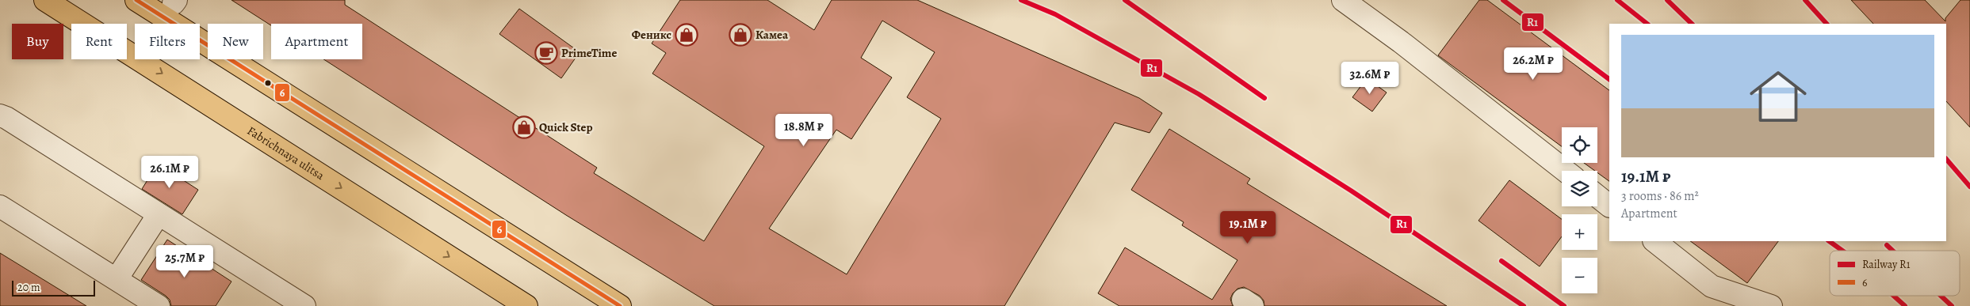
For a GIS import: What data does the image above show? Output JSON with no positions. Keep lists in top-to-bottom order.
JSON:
{
  "streets": {
    "main road": ["Fabrichnaya ulitsa"]
  },
  "places": {
    "shop": ["Феникс", "Камеа", "Quick Step"],
    "cafe": ["PrimeTime"]
  },
  "lines": ["rail line R1", "transit line 6"],
  "legend": ["Railway R1", "6"],
  "scale_bar": "20 m",
  "page": {
    "chip": [
      "Buy",
      "Rent",
      "Filters",
      "New",
      "Apartment"
    ],
    "list": [
      {
        "name": "19.1M ₽",
        "note": "3 rooms · 86 m² · Apartment"
      }
    ],
    "price": [
      "26.2M ₽",
      "32.6M ₽",
      "18.8M ₽",
      "26.1M ₽",
      "19.1M ₽",
      "25.7M ₽"
    ],
    "map_buttons": ["+", "−"],
    "scale": "20 m"
  }
}
